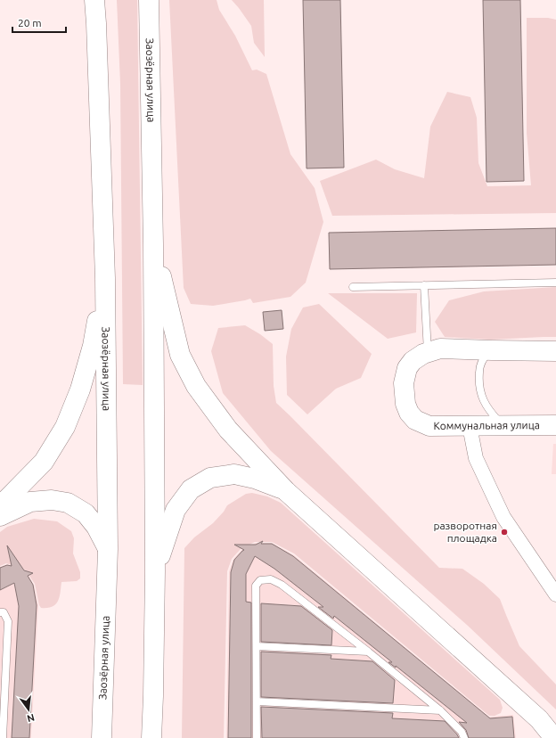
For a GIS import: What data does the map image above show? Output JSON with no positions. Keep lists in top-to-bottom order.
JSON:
{
  "streets": {
    "main road": ["Заозёрная улица", "Коммунальная улица"]
  },
  "places": ["разворотная площадка"],
  "scale_bar": "20 m",
  "north": "bottom"
}
